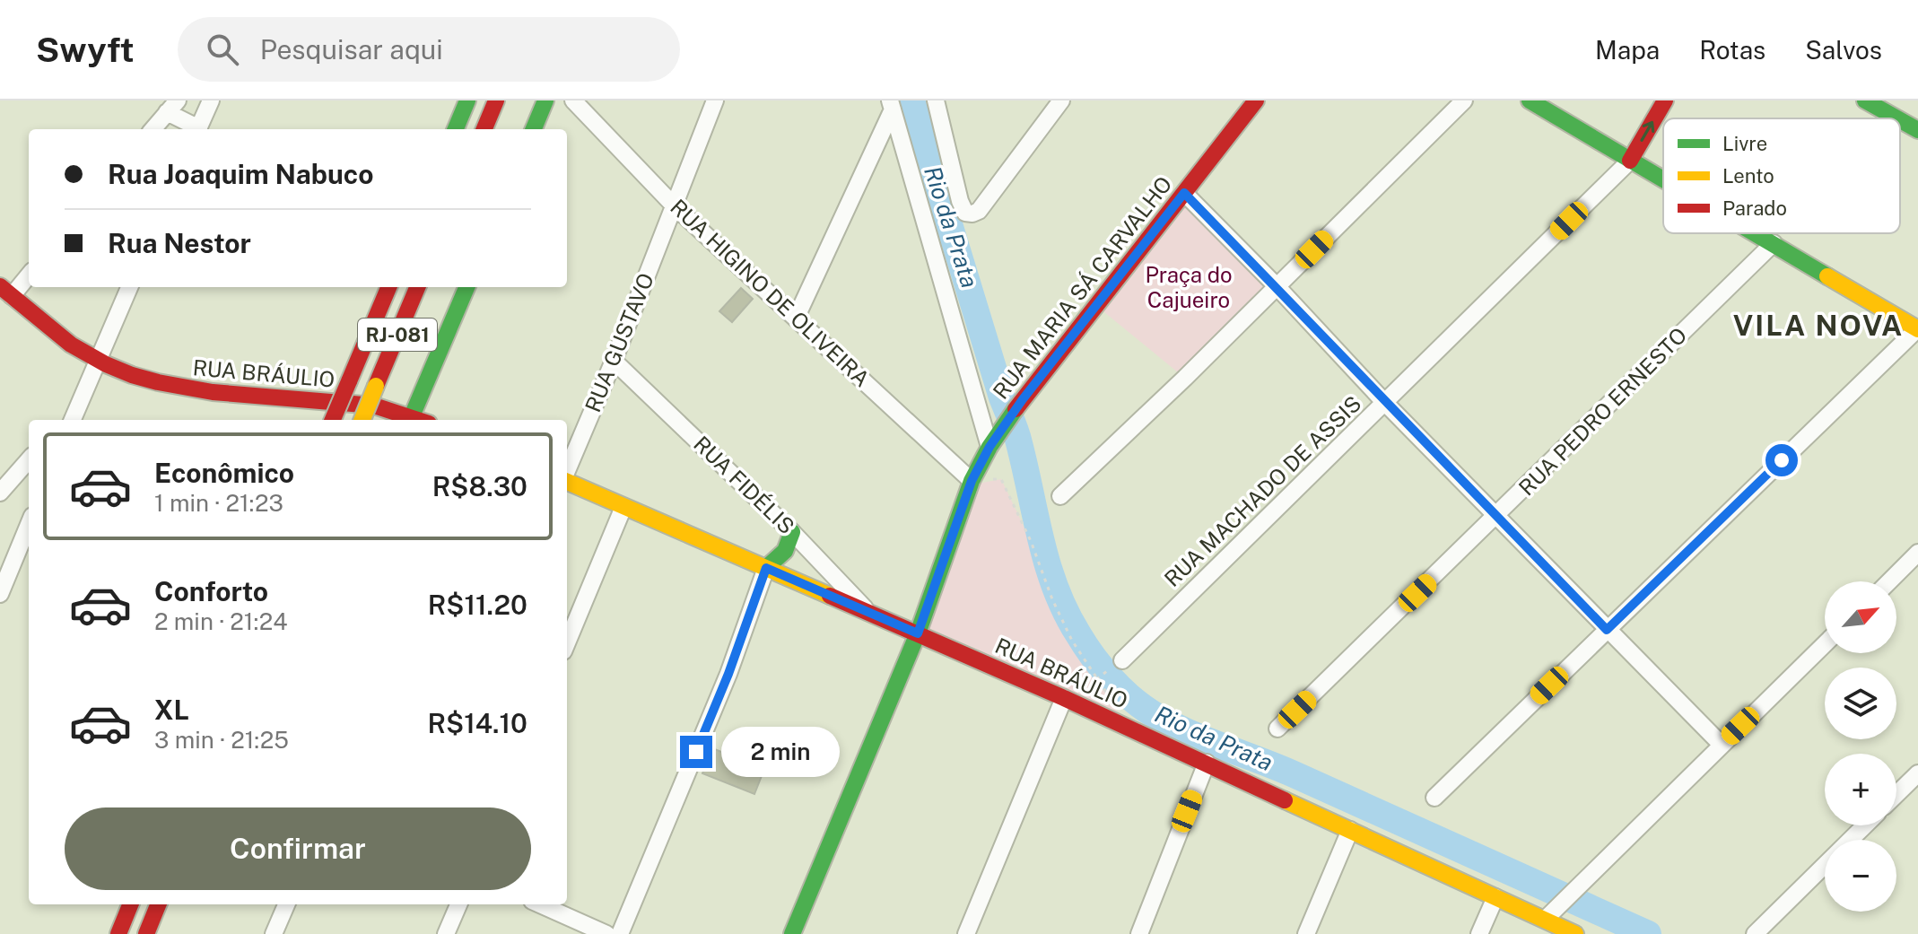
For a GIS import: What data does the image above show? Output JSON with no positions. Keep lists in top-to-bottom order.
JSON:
{
  "streets": {
    "street": [
      "RUA MARIA SÁ CARVALHO",
      "RUA HIGINO DE OLIVEIRA",
      "RJ-081",
      "RUA GUSTAVO",
      "RUA BRÁULIO",
      "RUA PEDRO ERNESTO",
      "RUA FIDÉLIS",
      "RUA MACHADO DE ASSIS"
    ]
  },
  "crossings": [
    ["RUA MARIA SÁ CARVALHO", "RUA HIGINO DE OLIVEIRA"],
    ["RUA MARIA SÁ CARVALHO", "RUA BRÁULIO"],
    ["RUA HIGINO DE OLIVEIRA", "RUA GUSTAVO"],
    ["RUA GUSTAVO", "RUA FIDÉLIS"],
    ["RUA BRÁULIO", "RUA FIDÉLIS"]
  ],
  "districts": ["VILA NOVA"],
  "water": ["Rio da Prata"],
  "parks": ["Praça do Cajueiro"],
  "legend": ["Livre", "Lento", "Parado"],
  "north": "top right",
  "page": {
    "header": "Swyft",
    "search": "Pesquisar aqui",
    "nav": ["Mapa", "Rotas", "Salvos"],
    "banner": ["Rua Joaquim Nabuco", "Rua Nestor"],
    "list": [
      {
        "name": "Econômico",
        "note": "1 min · 21:23",
        "value": "R$8.30"
      },
      {
        "name": "Conforto",
        "note": "2 min · 21:24",
        "value": "R$11.20"
      },
      {
        "name": "XL",
        "note": "3 min · 21:25",
        "value": "R$14.10"
      }
    ],
    "map_buttons": ["+", "−"],
    "bubble": "2 min",
    "buttons": "Confirmar"
  }
}
